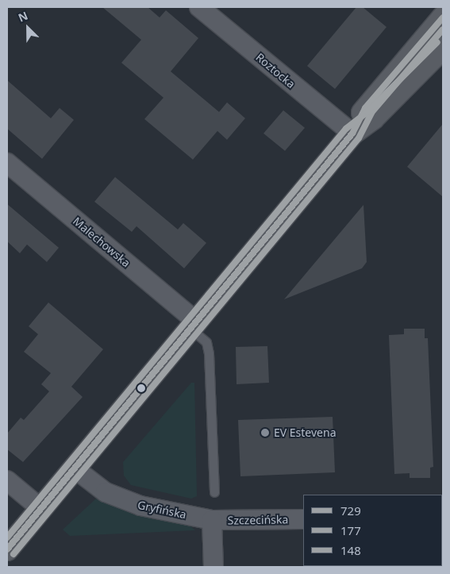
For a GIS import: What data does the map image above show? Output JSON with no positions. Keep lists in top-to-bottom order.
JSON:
{
  "streets": {
    "street": [
      "Roztocka",
      "Malechowska",
      "Gryfińska",
      "Szczecińska"
    ]
  },
  "crossings": [
    ["Gryfińska", "Szczecińska"]
  ],
  "places": ["EV Estevena"],
  "lines": ["transit line 729", "transit line 177", "transit line 148"],
  "legend": ["729", "177", "148"],
  "north": "top left"
}
